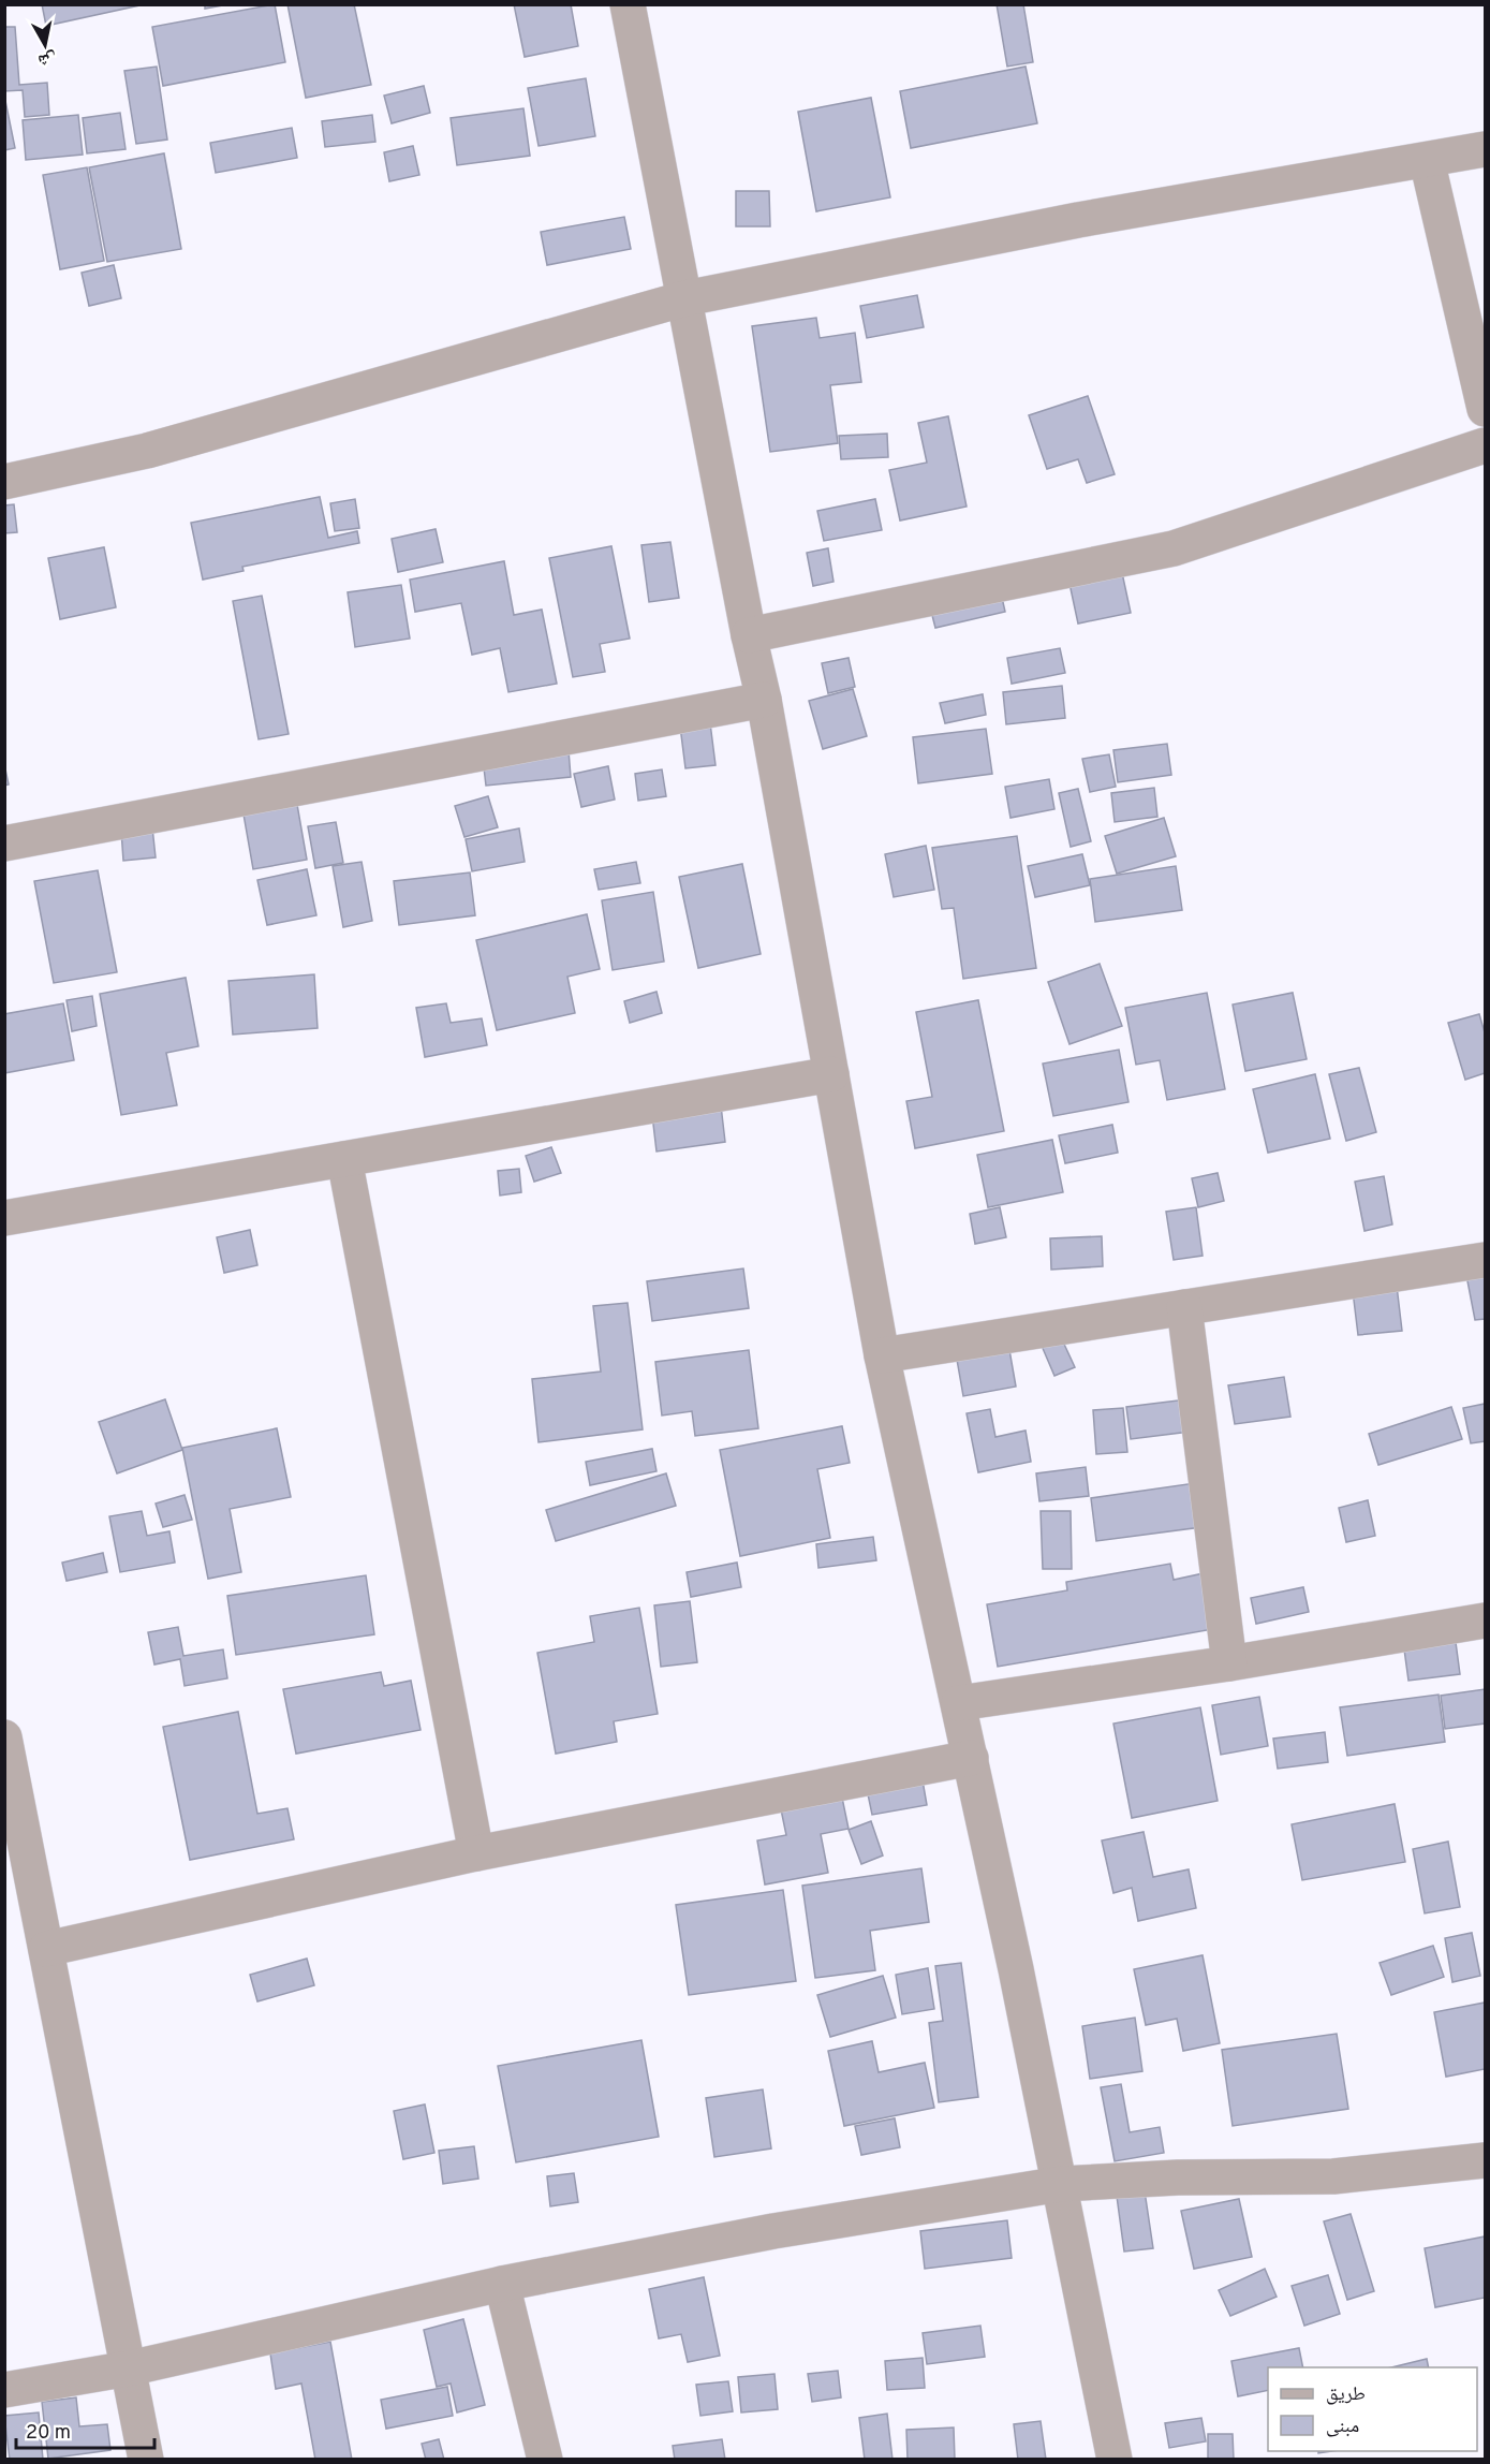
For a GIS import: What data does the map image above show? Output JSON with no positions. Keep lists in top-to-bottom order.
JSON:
{
  "legend": ["طريق", "مبنى"],
  "scale_bar": "20 m",
  "north": "bottom"
}
